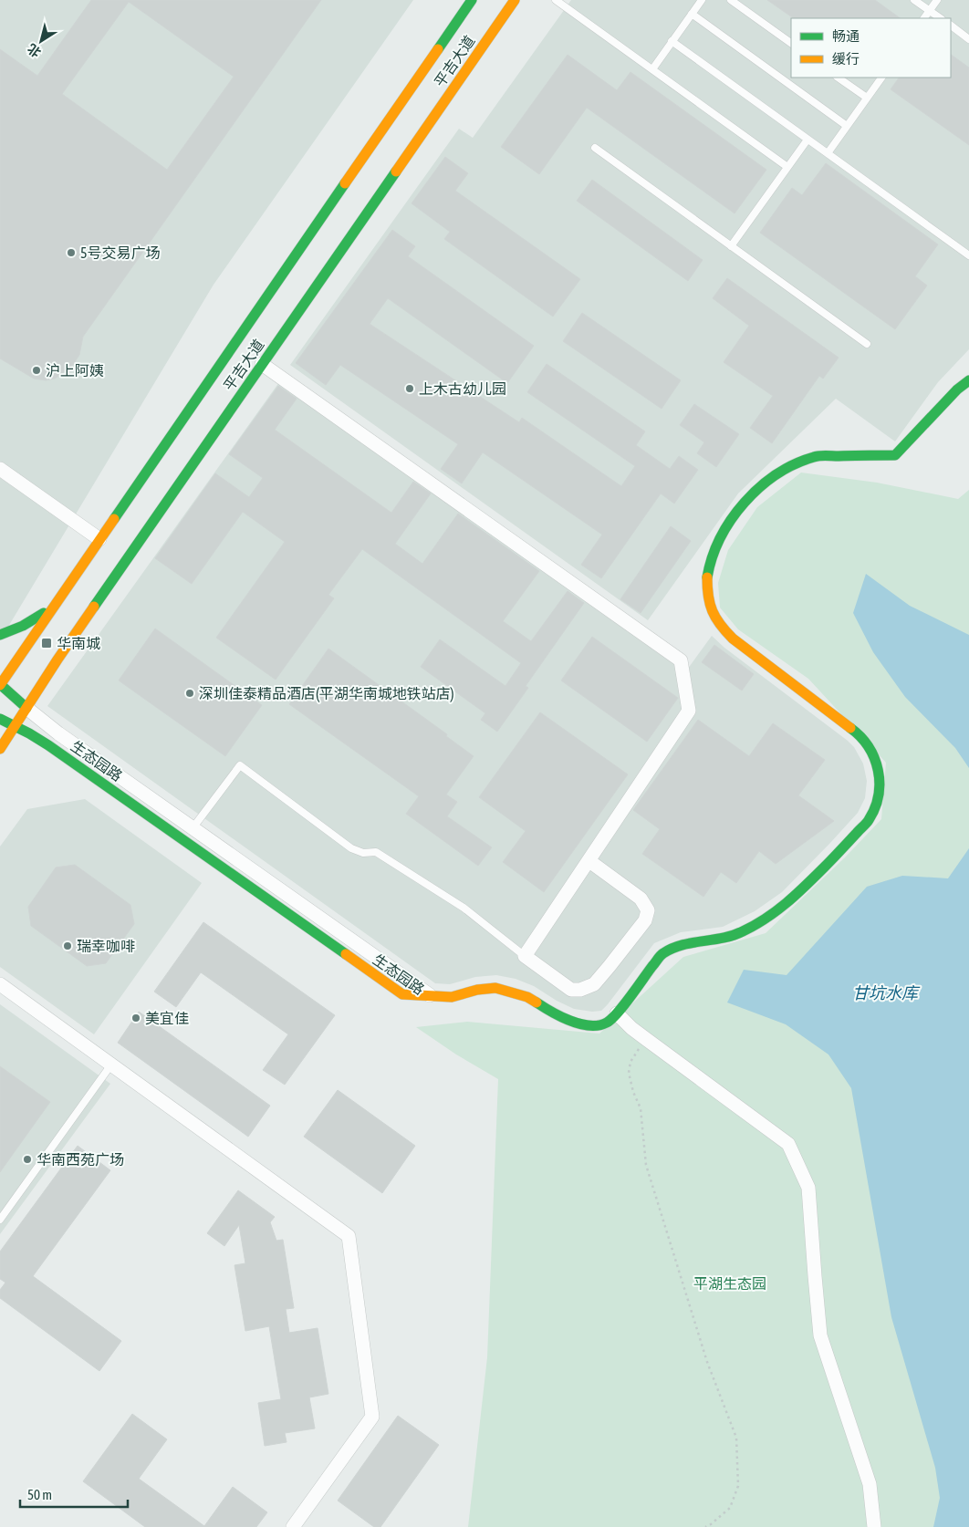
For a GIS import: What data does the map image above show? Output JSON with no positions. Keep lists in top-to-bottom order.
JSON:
{
  "streets": {
    "main road": ["平吉大道", "生态园路"]
  },
  "crossings": [
    ["平吉大道", "生态园路"]
  ],
  "water": ["甘坑水库"],
  "parks": ["平湖生态园"],
  "places": {
    "other": [
      "5号交易广场",
      "沪上阿姨",
      "上木古幼儿园",
      "深圳佳泰精品酒店(平湖华南城地铁站店)",
      "瑞幸咖啡",
      "美宜佳",
      "华南西苑广场"
    ],
    "transit": ["华南城"]
  },
  "legend": ["畅通", "缓行"],
  "scale_bar": "50 m",
  "north": "bottom left"
}
